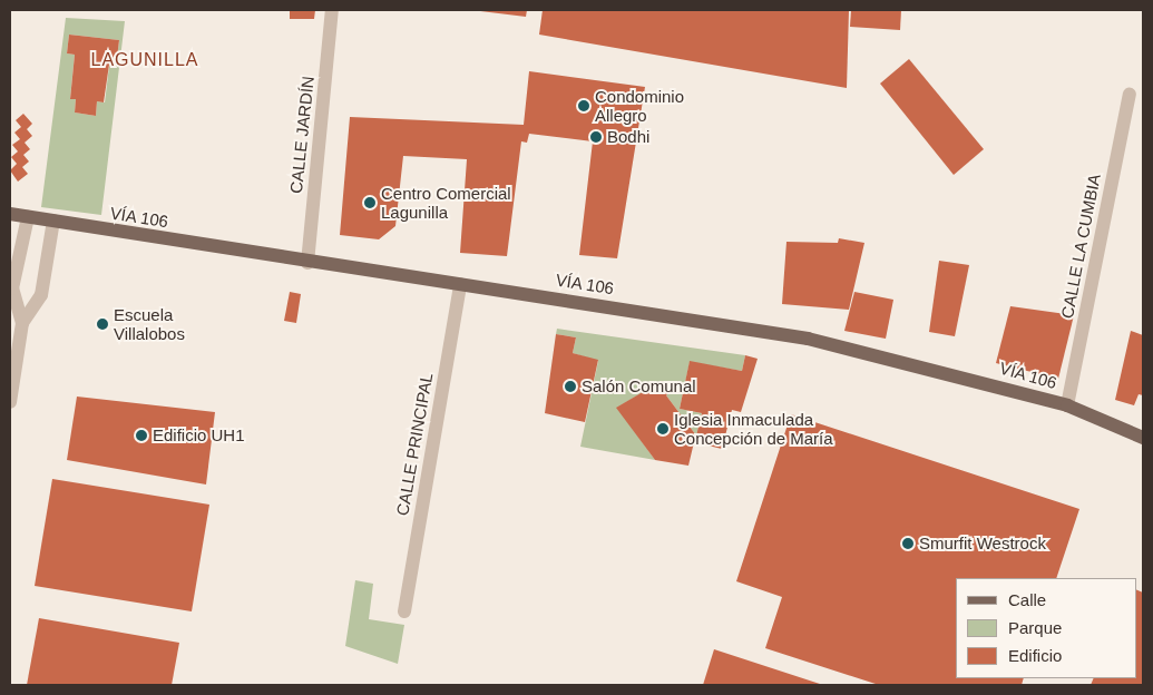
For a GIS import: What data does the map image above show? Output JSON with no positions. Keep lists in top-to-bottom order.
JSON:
{
  "streets": {
    "main road": ["VÍA 106"],
    "street": ["CALLE JARDÍN", "CALLE LA CUMBIA", "CALLE PRINCIPAL"]
  },
  "crossings": [
    ["CALLE JARDÍN", "VÍA 106"],
    ["VÍA 106", "CALLE LA CUMBIA"],
    ["VÍA 106", "CALLE PRINCIPAL"]
  ],
  "districts": ["LAGUNILLA"],
  "places": [
    "Condominio Allegro",
    "Bodhi",
    "Centro Comercial Lagunilla",
    "Escuela Villalobos",
    "Salón Comunal",
    "Iglesia Inmaculada Concepción de María",
    "Edificio UH1",
    "Smurfit Westrock"
  ],
  "legend": ["Calle", "Parque", "Edificio"]
}
